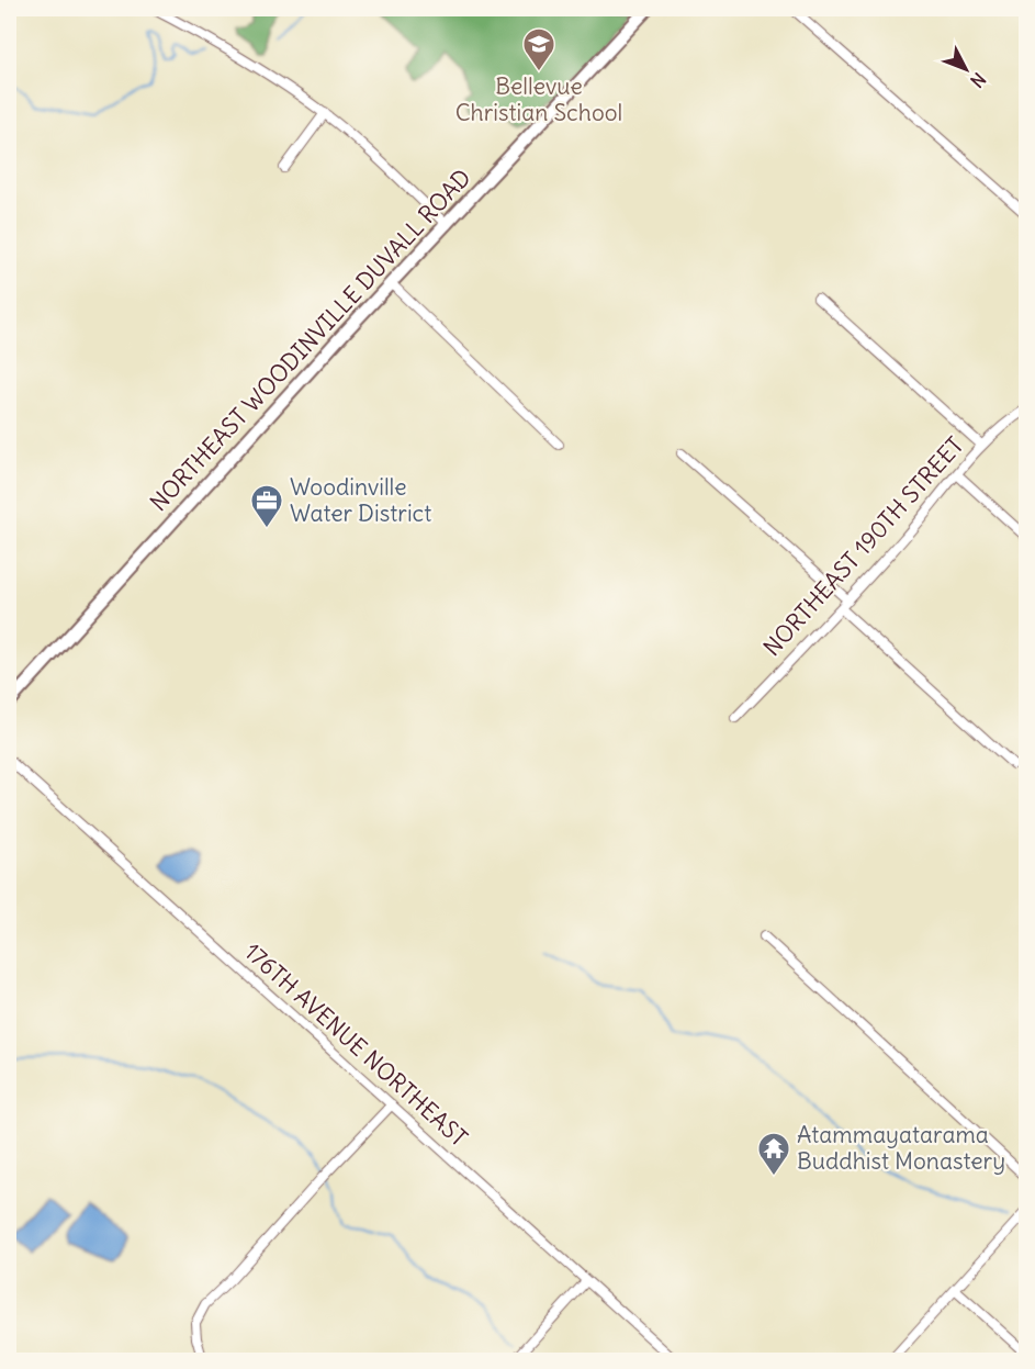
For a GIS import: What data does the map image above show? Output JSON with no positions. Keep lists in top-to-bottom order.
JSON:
{
  "streets": {
    "main road": ["NORTHEAST WOODINVILLE DUVALL ROAD"],
    "street": ["NORTHEAST 190TH STREET", "176TH AVENUE NORTHEAST"]
  },
  "places": {
    "school or university": ["Bellevue Christian School"],
    "office": ["Woodinville Water District"],
    "temple": ["Atammayatarama Buddhist Monastery"]
  },
  "north": "bottom right"
}
